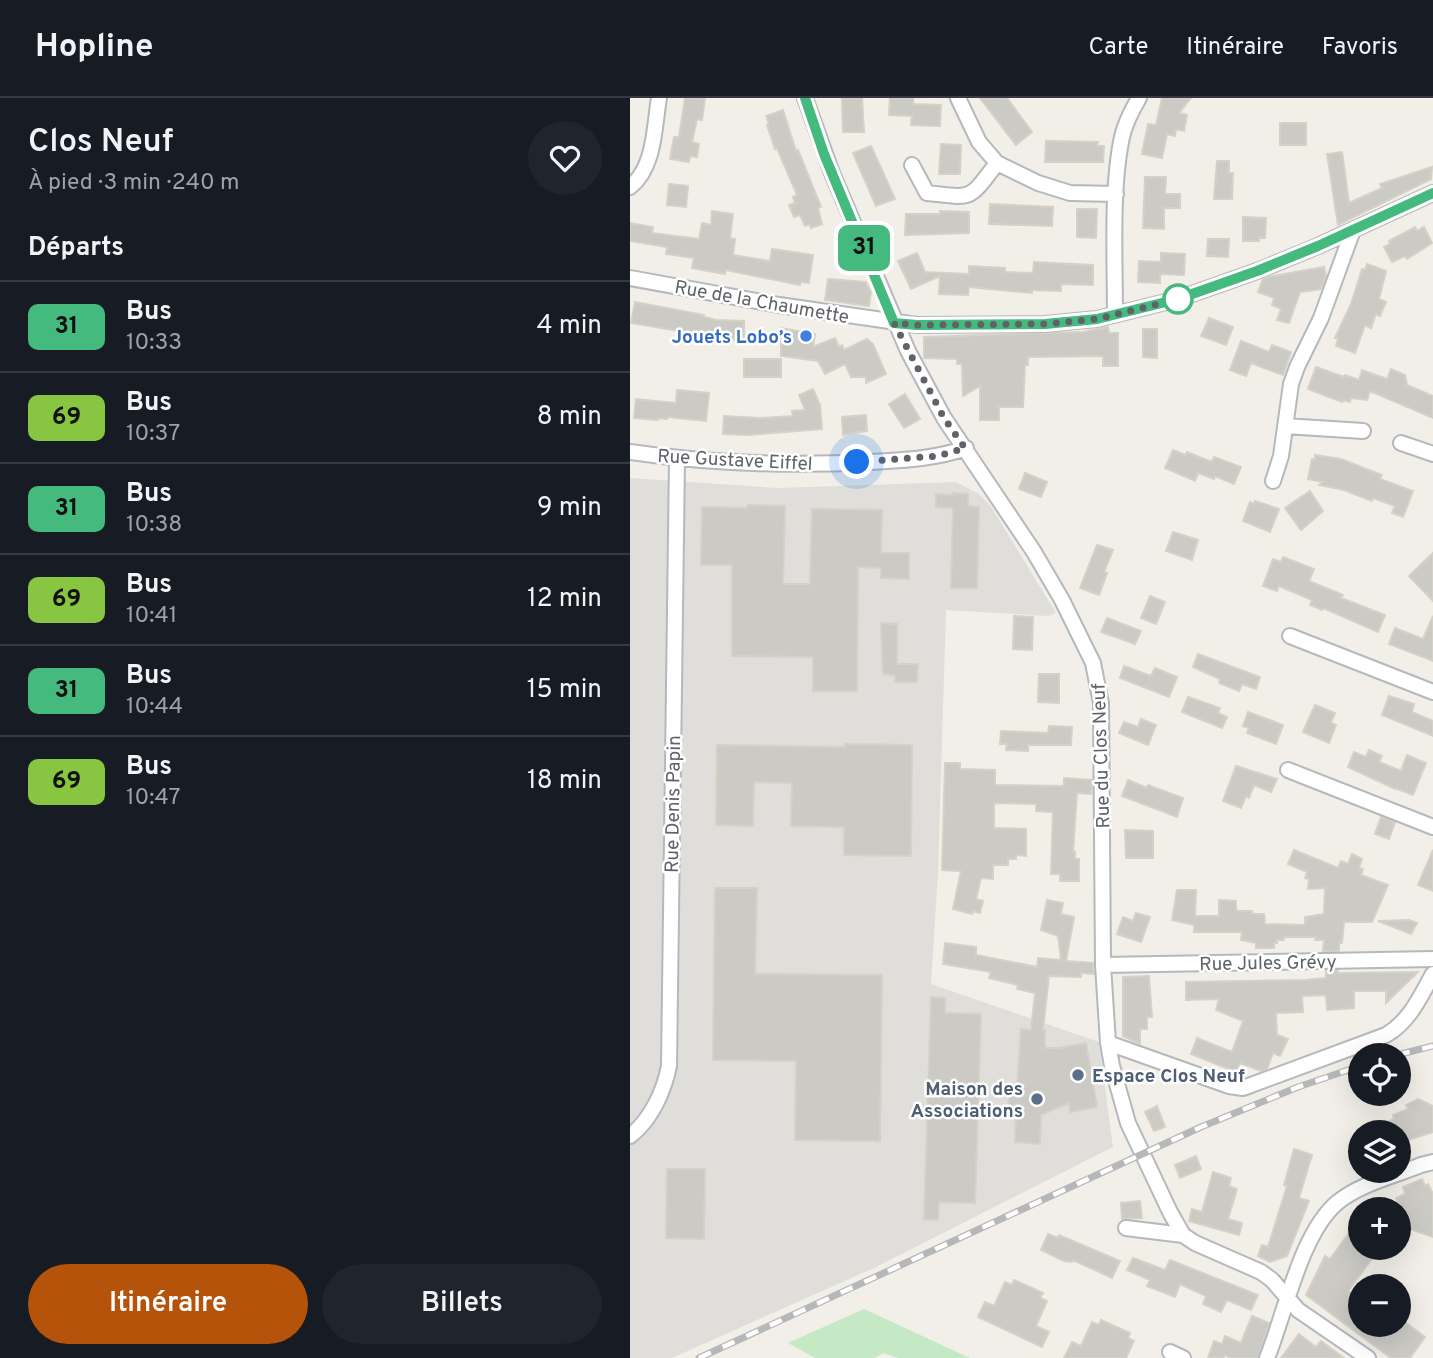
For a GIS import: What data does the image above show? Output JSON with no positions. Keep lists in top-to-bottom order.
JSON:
{
  "streets": {
    "street": [
      "Rue de la Chaumette",
      "Rue Gustave Eiffel",
      "Rue du Clos Neuf",
      "Rue Denis Papin",
      "Rue Jules Grévy"
    ]
  },
  "crossings": [
    ["Rue de la Chaumette", "Rue du Clos Neuf"],
    ["Rue Gustave Eiffel", "Rue du Clos Neuf"],
    ["Rue Gustave Eiffel", "Rue Denis Papin"],
    ["Rue du Clos Neuf", "Rue Jules Grévy"]
  ],
  "places": ["Jouets Lobo’s", "Espace Clos Neuf", "Maison des Associations"],
  "lines": ["bus line 31"],
  "page": {
    "header": "Hopline",
    "nav": ["Carte", "Itinéraire", "Favoris"],
    "heading": [
      ["Clos Neuf", "À pied · 3 min · 240 m"],
      "Départs"
    ],
    "on_map": "31",
    "list": [
      {
        "mark": "31",
        "name": "Bus",
        "note": "10:33",
        "value": "4 min"
      },
      {
        "mark": "69",
        "name": "Bus",
        "note": "10:37",
        "value": "8 min"
      },
      {
        "mark": "31",
        "name": "Bus",
        "note": "10:38",
        "value": "9 min"
      },
      {
        "mark": "69",
        "name": "Bus",
        "note": "10:41",
        "value": "12 min"
      },
      {
        "mark": "31",
        "name": "Bus",
        "note": "10:44",
        "value": "15 min"
      },
      {
        "mark": "69",
        "name": "Bus",
        "note": "10:47",
        "value": "18 min"
      }
    ],
    "map_buttons": ["+", "−"],
    "buttons": ["Itinéraire", "Billets"]
  }
}
